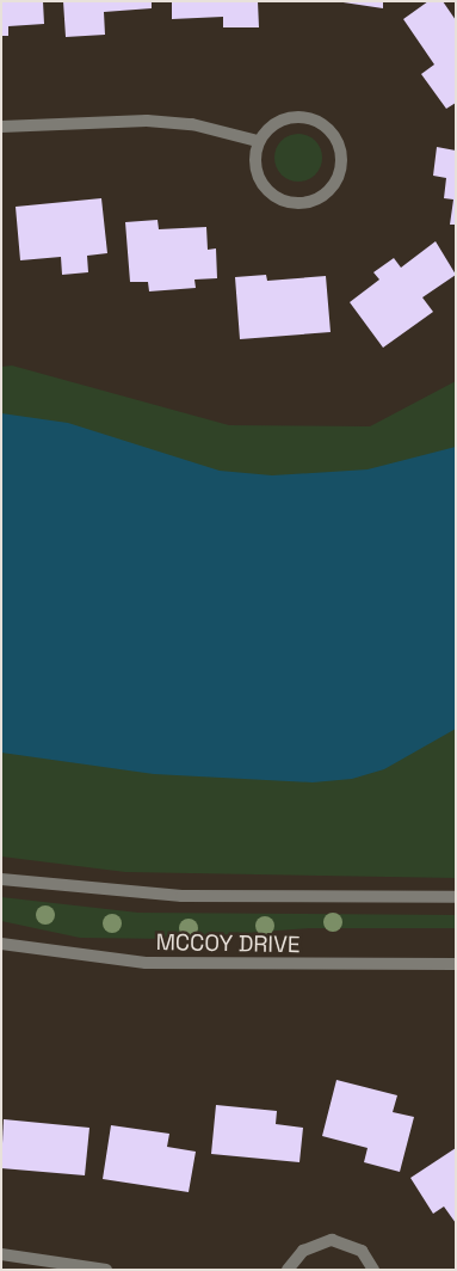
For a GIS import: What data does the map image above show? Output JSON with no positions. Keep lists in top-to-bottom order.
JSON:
{
  "streets": {
    "street": ["MCCOY DRIVE"]
  }
}
